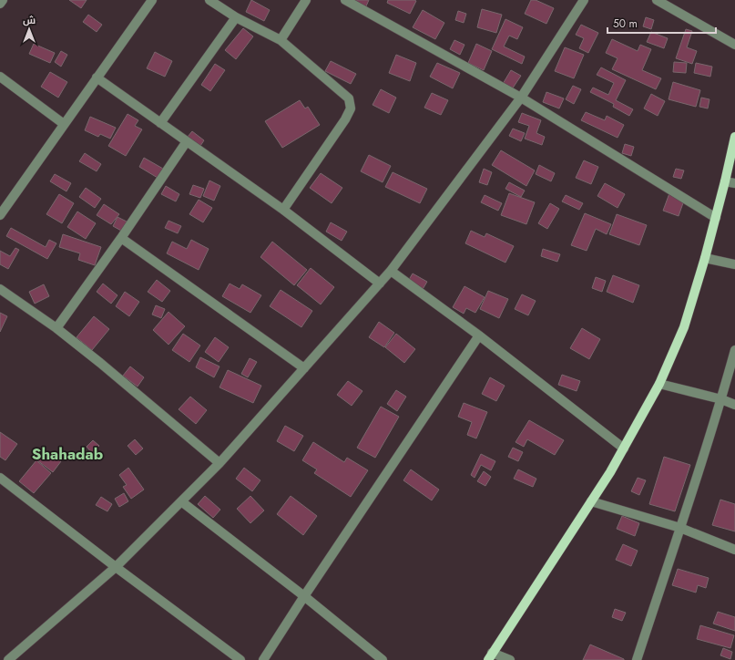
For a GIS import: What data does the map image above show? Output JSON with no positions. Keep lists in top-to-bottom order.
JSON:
{
  "districts": ["Shahadab"],
  "scale_bar": "50 m",
  "north": "top"
}
